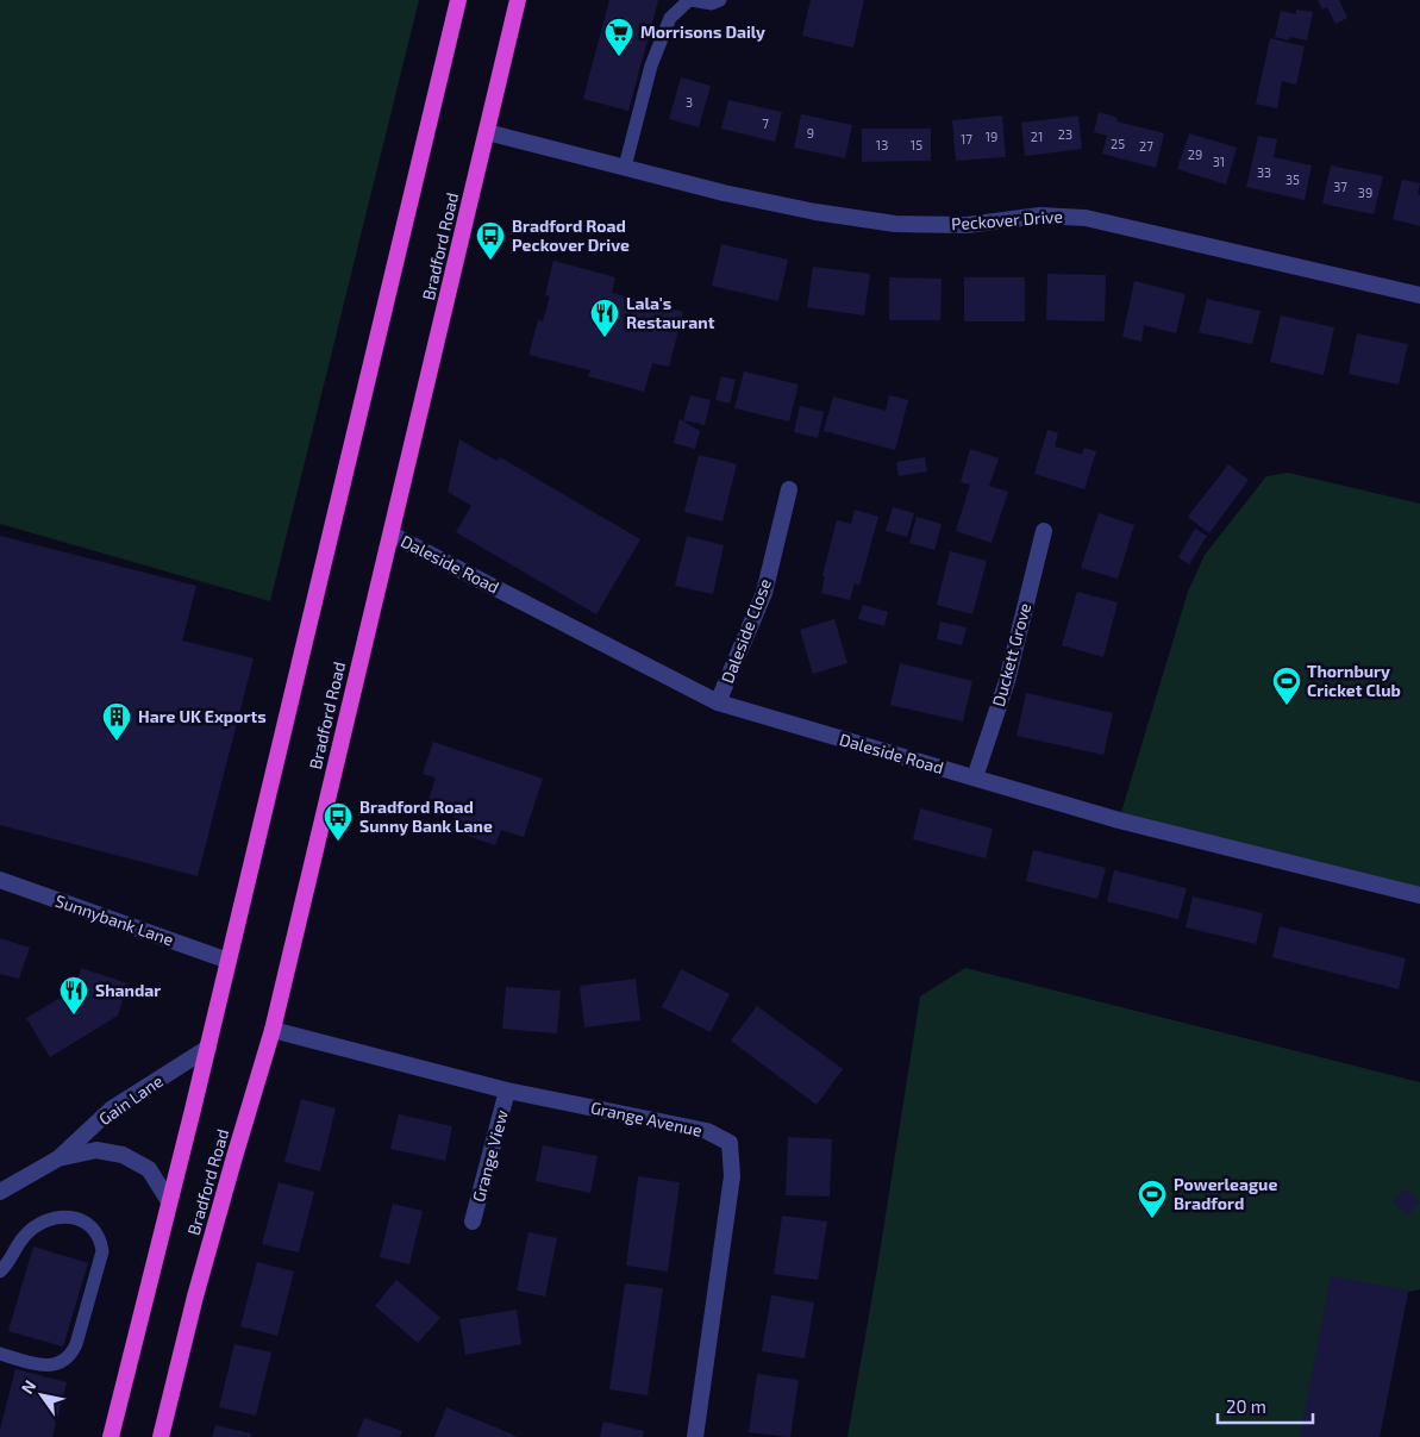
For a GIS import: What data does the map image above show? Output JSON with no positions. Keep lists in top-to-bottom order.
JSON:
{
  "streets": {
    "highway": ["Bradford Road"],
    "street": [
      "Peckover Drive",
      "Daleside Road",
      "Daleside Close",
      "Duckett Grove",
      "Sunnybank Lane",
      "Gain Lane",
      "Grange Avenue",
      "Grange View"
    ]
  },
  "crossings": [
    ["Peckover Drive", "Bradford Road"],
    ["Bradford Road", "Daleside Road"],
    ["Bradford Road", "Sunnybank Lane"],
    ["Bradford Road", "Gain Lane"],
    ["Bradford Road", "Grange Avenue"],
    ["Daleside Road", "Daleside Close"],
    ["Daleside Road", "Duckett Grove"],
    ["Grange Avenue", "Grange View"]
  ],
  "places": {
    "supermarket": ["Morrisons Daily"],
    "bus stop": ["Bradford Road Peckover Drive", "Bradford Road Sunny Bank Lane"],
    "restaurant": ["Lala's Restaurant", "Shandar"],
    "sports": ["Thornbury Cricket Club", "Powerleague Bradford"],
    "building": ["Hare UK Exports"]
  },
  "house_numbers": [
    "3",
    "7",
    "9",
    "23",
    "19",
    "21",
    "17",
    "25",
    "13",
    "15",
    "27",
    "29",
    "31",
    "33",
    "35",
    "37",
    "39"
  ],
  "scale_bar": "20 m",
  "north": "top left"
}
